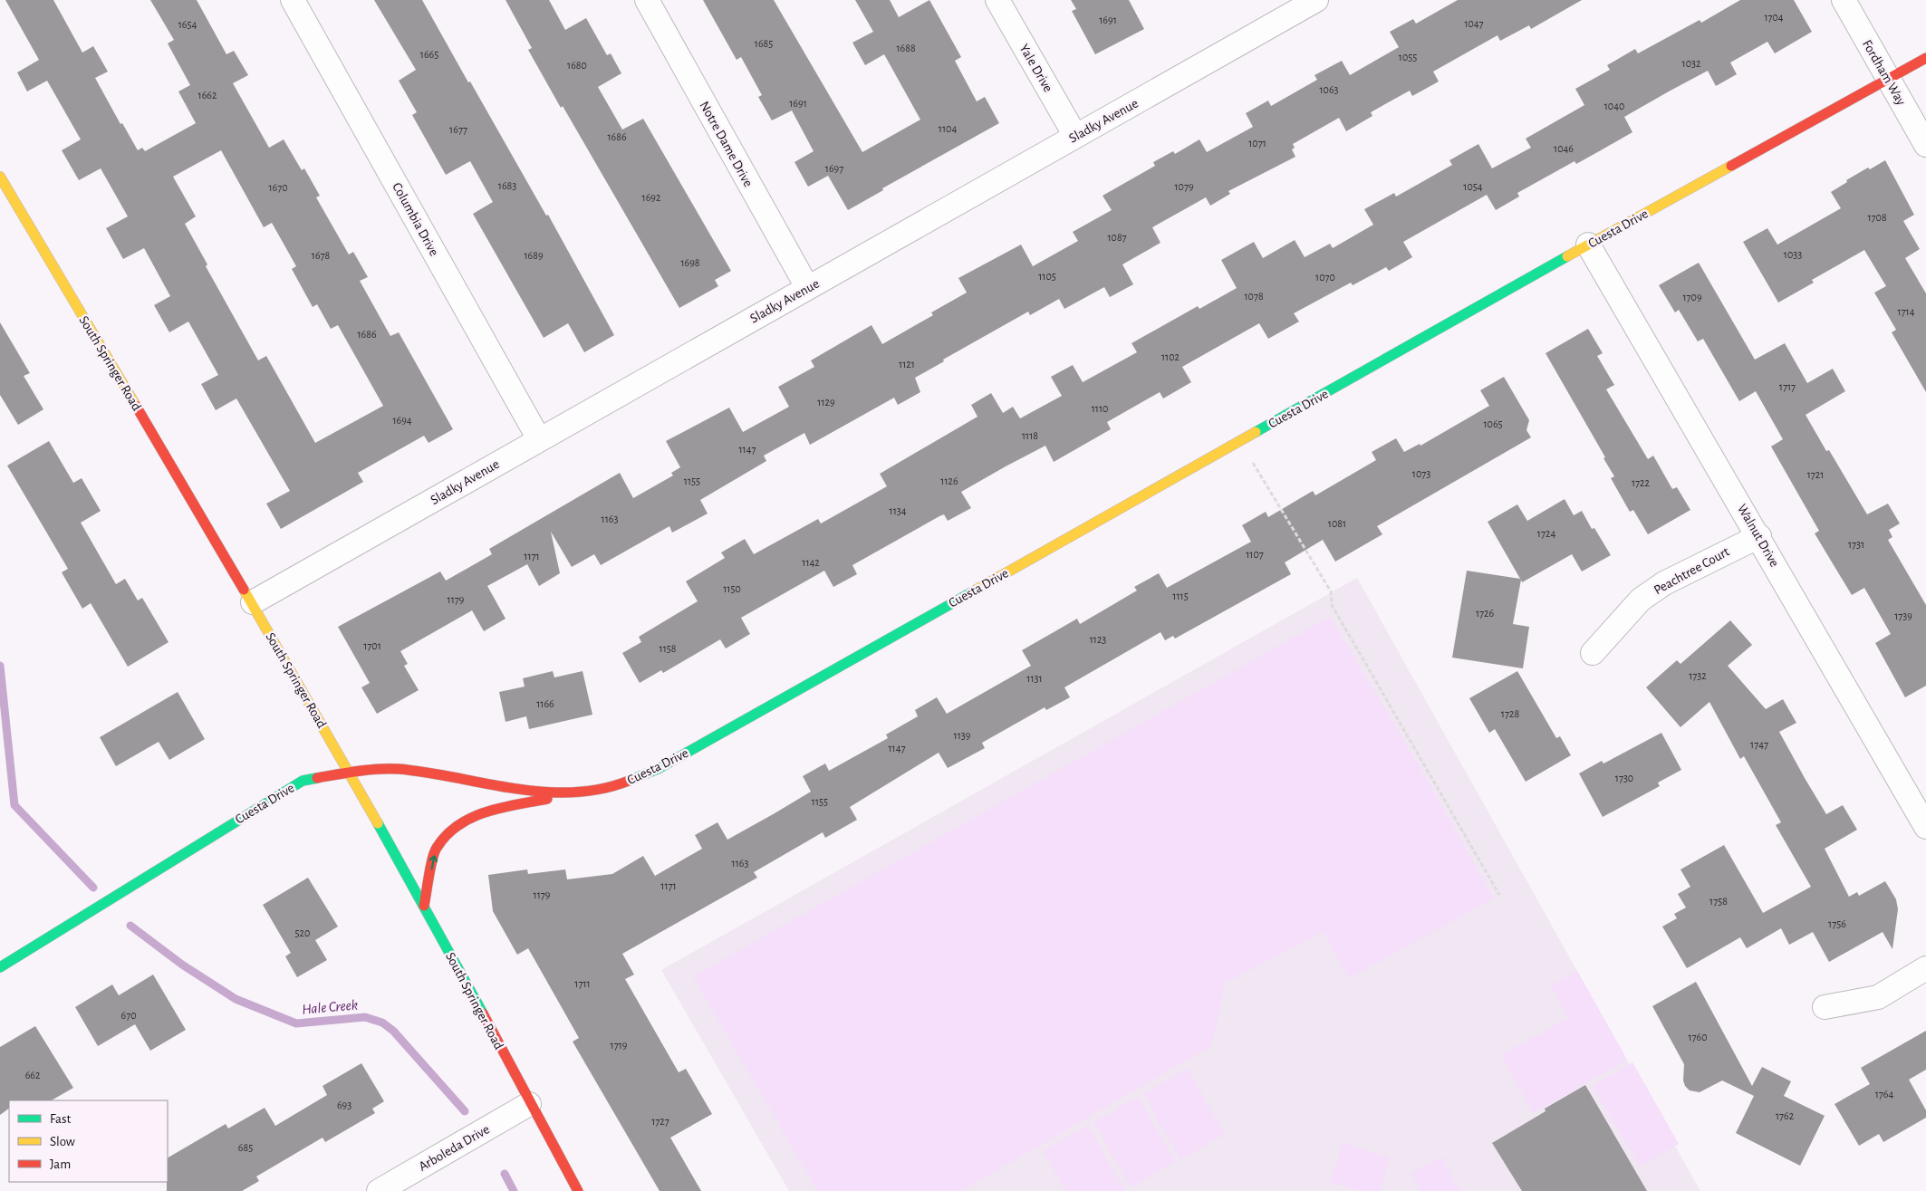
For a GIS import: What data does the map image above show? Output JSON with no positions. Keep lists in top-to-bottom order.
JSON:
{
  "streets": {
    "street": [
      "Yale Drive",
      "Fordham Way",
      "Sladky Avenue",
      "Notre Dame Drive",
      "Columbia Drive",
      "Cuesta Drive",
      "South Springer Road",
      "Walnut Drive",
      "Peachtree Court",
      "Arboleda Drive"
    ]
  },
  "crossings": [
    ["Yale Drive", "Sladky Avenue"],
    ["Fordham Way", "Cuesta Drive"],
    ["Sladky Avenue", "Notre Dame Drive"],
    ["Sladky Avenue", "Columbia Drive"],
    ["Sladky Avenue", "South Springer Road"],
    ["Cuesta Drive", "South Springer Road"],
    ["Cuesta Drive", "Walnut Drive"],
    ["South Springer Road", "Arboleda Drive"],
    ["Walnut Drive", "Peachtree Court"]
  ],
  "water": ["Hale Creek"],
  "house_numbers": [
    "1704",
    "1691",
    "1047",
    "1654",
    "1685",
    "1688",
    "1665",
    "1055",
    "1032",
    "1680",
    "1063",
    "1662",
    "1691",
    "1040",
    "1104",
    "1677",
    "1686",
    "1071",
    "1046",
    "1697",
    "1683",
    "1079",
    "1054",
    "1670",
    "1692",
    "1708",
    "1087",
    "1033",
    "1678",
    "1689",
    "1698",
    "1105",
    "1070",
    "1078",
    "1709",
    "1714",
    "1686",
    "1102",
    "1121",
    "1717",
    "1129",
    "1110",
    "1694",
    "1065",
    "1118",
    "1147",
    "1073",
    "1721",
    "1155",
    "1126",
    "1722",
    "1134",
    "1163",
    "1081",
    "1724",
    "1731",
    "1107",
    "1171",
    "1142",
    "1150",
    "1115",
    "1179",
    "1726",
    "1739",
    "1123",
    "1701",
    "1158",
    "1732",
    "1131",
    "1166",
    "1728",
    "1139",
    "1747",
    "1147",
    "1730",
    "1155",
    "1163",
    "1171",
    "1179",
    "1758",
    "1756",
    "520",
    "1711",
    "670",
    "1760",
    "1719",
    "662",
    "1764",
    "693",
    "1762",
    "1727",
    "685"
  ],
  "legend": ["Fast", "Slow", "Jam"]
}
